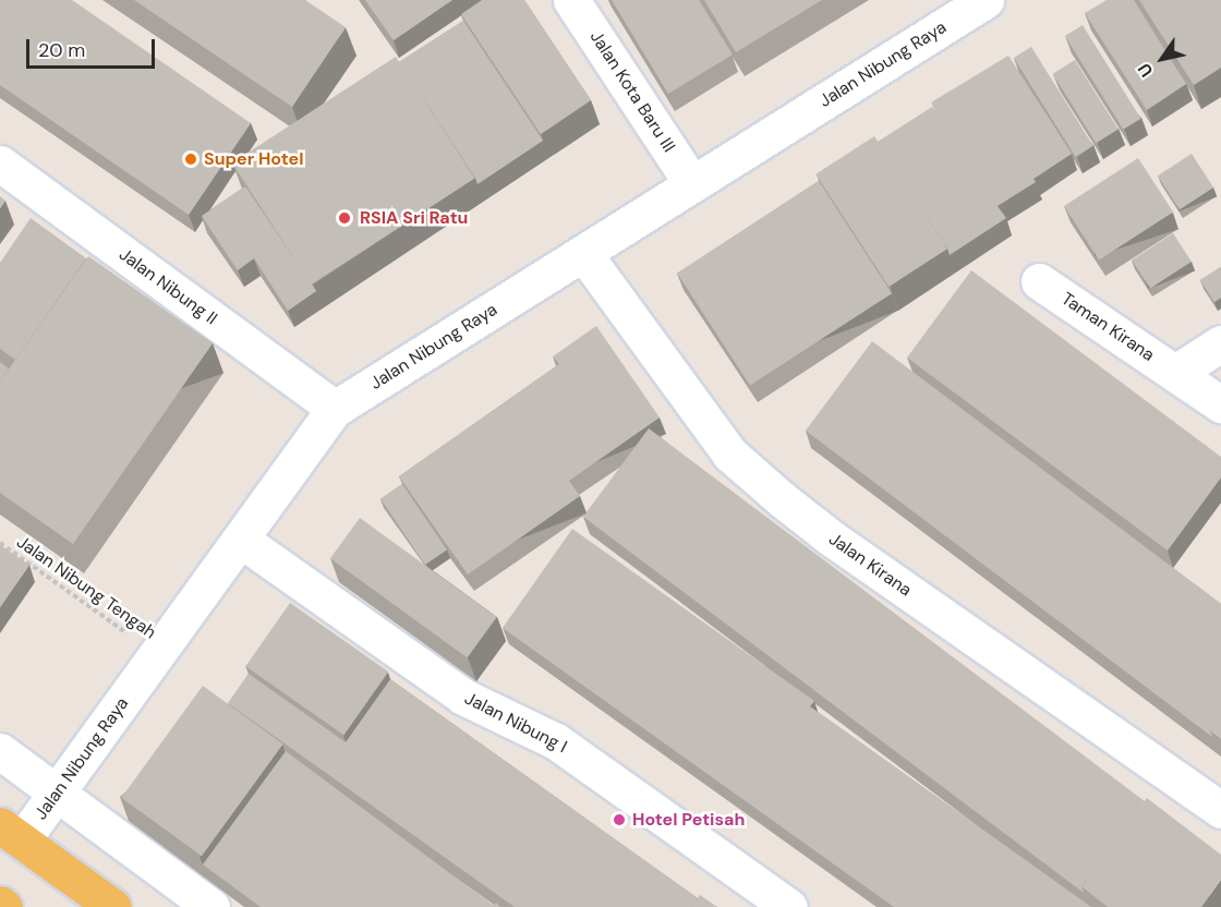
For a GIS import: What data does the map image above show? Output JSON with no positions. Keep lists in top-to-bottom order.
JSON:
{
  "streets": {
    "street": [
      "Jalan Nibung Raya",
      "Jalan Kota Baru III",
      "Jalan Nibung II",
      "Taman Kirana",
      "Jalan Kirana",
      "Jalan Nibung I"
    ],
    "path": ["Jalan Nibung Tengah"]
  },
  "crossings": [
    ["Jalan Nibung Raya", "Jalan Kota Baru III"],
    ["Jalan Nibung Raya", "Jalan Nibung II"],
    ["Jalan Nibung Raya", "Jalan Kirana"],
    ["Jalan Nibung Raya", "Jalan Nibung Tengah"],
    ["Jalan Nibung Raya", "Jalan Nibung I"]
  ],
  "places": ["Super Hotel", "RSIA Sri Ratu", "Hotel Petisah"],
  "scale_bar": "20 m",
  "north": "bottom left"
}
